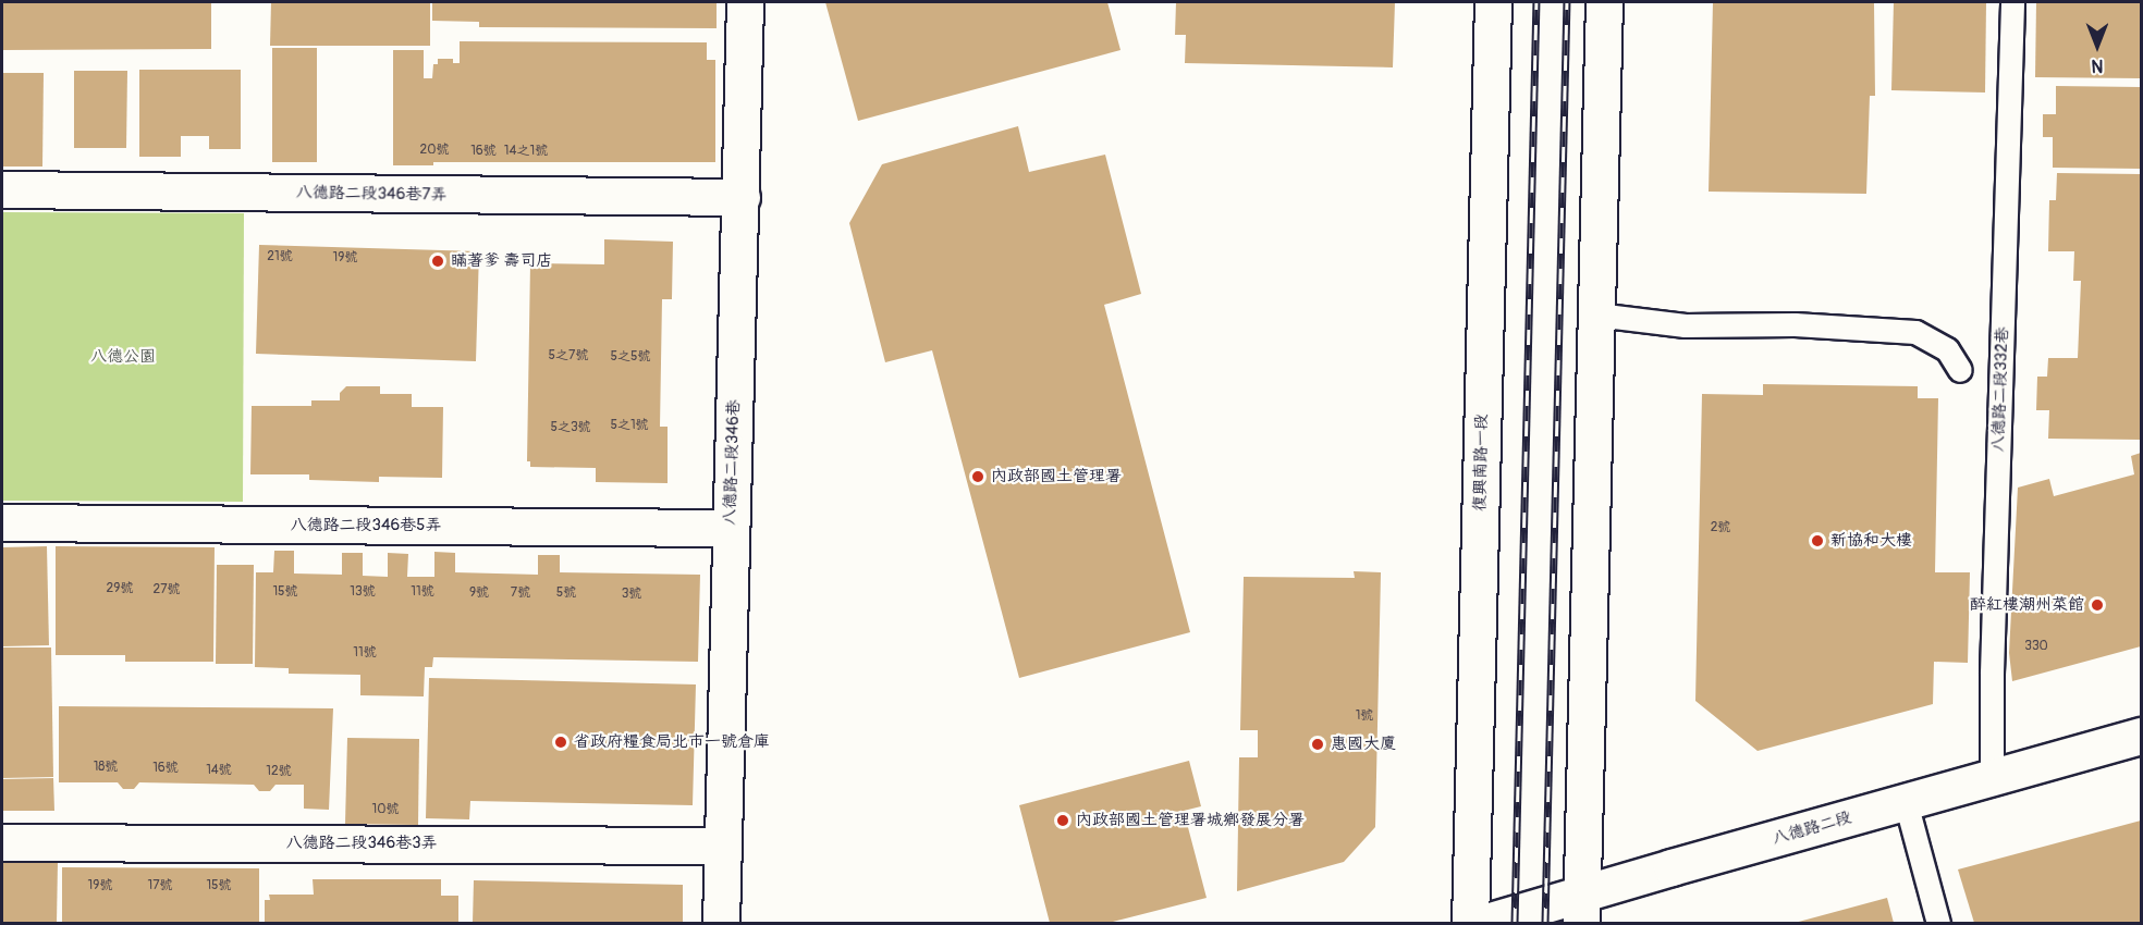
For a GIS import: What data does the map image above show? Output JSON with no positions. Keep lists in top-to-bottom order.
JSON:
{
  "streets": {
    "street": [
      "八德路二段346巷7弄",
      "八德路二段346巷",
      "復興南路一段",
      "八德路二段346巷5弄",
      "八德路二段",
      "八德路二段346巷3弄"
    ],
    "lane": ["八德路二段332巷"]
  },
  "crossings": [
    ["八德路二段346巷7弄", "八德路二段346巷"],
    ["八德路二段332巷", "八德路二段"],
    ["八德路二段346巷", "八德路二段346巷5弄"],
    ["八德路二段346巷", "八德路二段346巷3弄"]
  ],
  "parks": ["八德公園"],
  "places": [
    "瞞著爹 壽司店",
    "內政部國土管理署",
    "新協和大樓",
    "醉紅樓潮州菜館",
    "省政府糧食局北市一號倉庫",
    "惠國大廈",
    "內政部國土管理署城鄉發展分署"
  ],
  "house_numbers": [
    "20號",
    "16號",
    "14之1號",
    "21號",
    "19號",
    "5之7號",
    "5之5號",
    "5之1號",
    "5之3號",
    "2號",
    "29號",
    "27號",
    "15號",
    "13號",
    "11號",
    "9號",
    "7號",
    "5號",
    "3號",
    "330",
    "11號",
    "1號",
    "18號",
    "16號",
    "14號",
    "12號",
    "10號",
    "19號",
    "17號",
    "15號"
  ],
  "north": "bottom"
}
